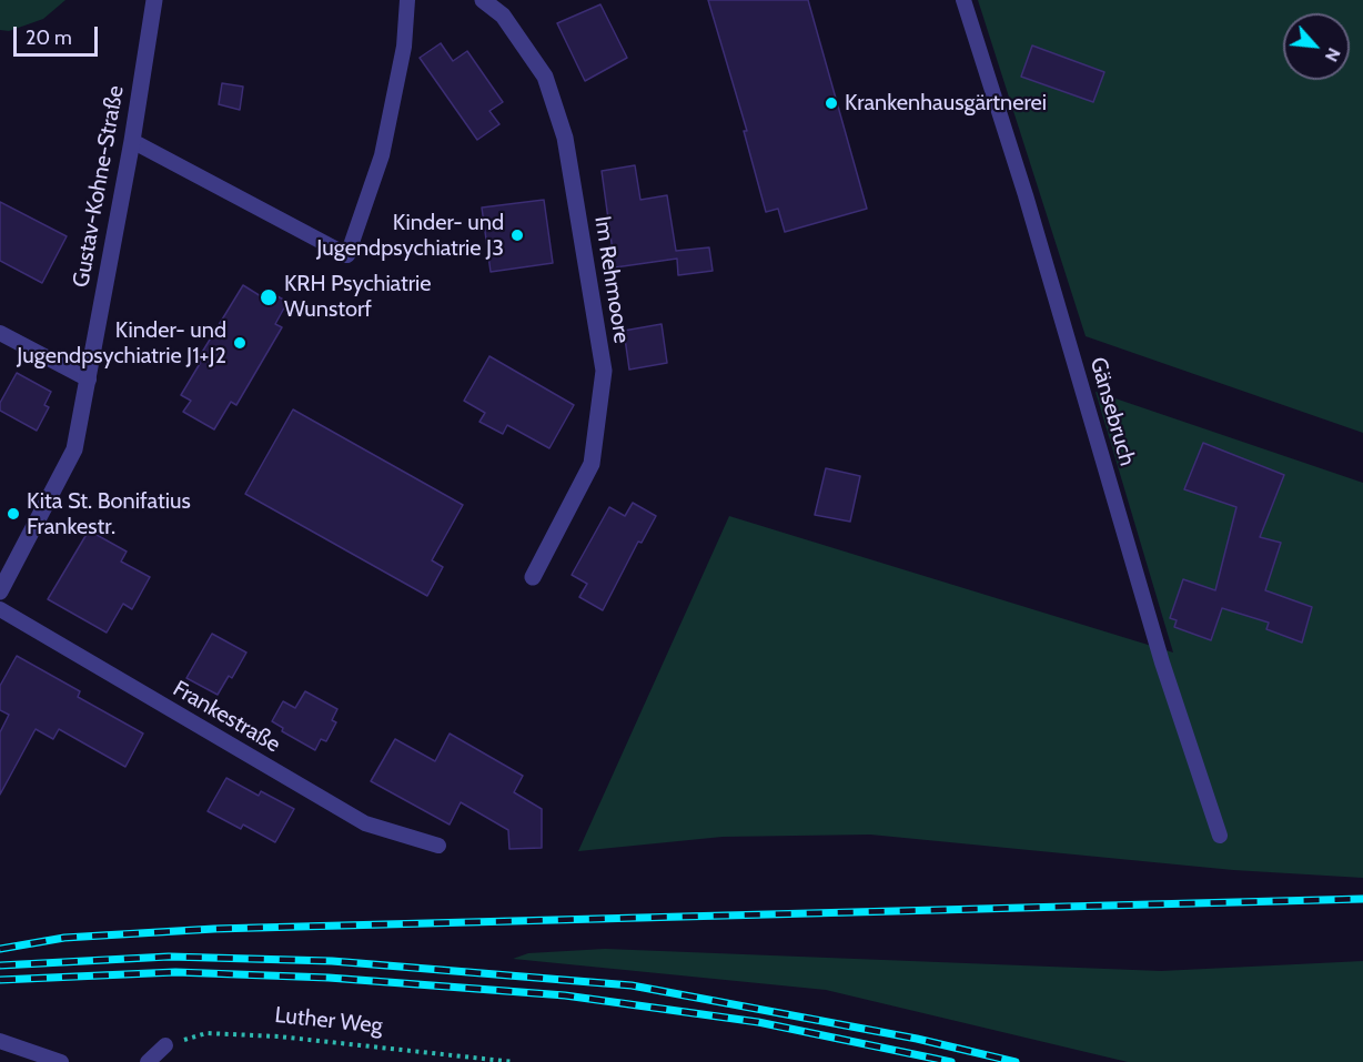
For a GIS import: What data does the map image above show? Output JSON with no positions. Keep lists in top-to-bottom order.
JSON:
{
  "streets": {
    "street": ["Gustav-Kohne-Straße", "Im Rehmoore"],
    "lane": ["Gänsebruch", "Frankestraße"],
    "path": ["Luther Weg"]
  },
  "places": [
    "Krankenhausgärtnerei",
    "Kinder- und Jugendpsychiatrie J3",
    "KRH Psychiatrie Wunstorf",
    "Kinder- und Jugendpsychiatrie J1+J2",
    "Kita St. Bonifatius Frankestr."
  ],
  "scale_bar": "20 m",
  "north": "bottom right"
}
